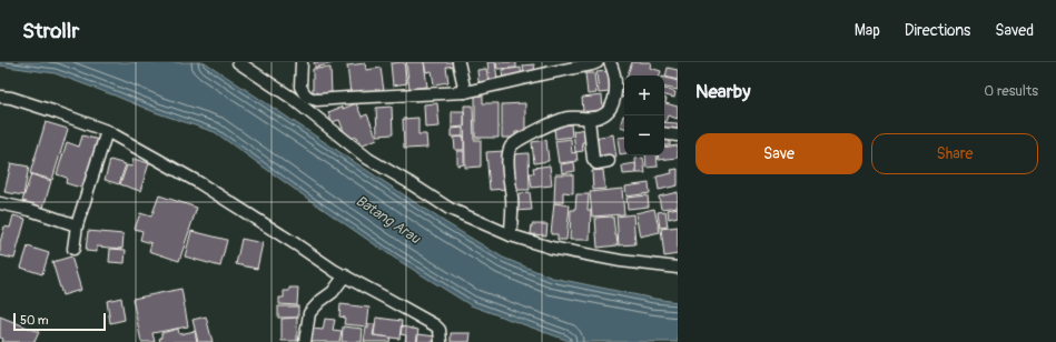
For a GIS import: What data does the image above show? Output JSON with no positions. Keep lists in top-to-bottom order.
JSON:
{
  "water": ["Batang Arau"],
  "scale_bar": "50 m",
  "page": {
    "header": "Strollr",
    "nav": ["Map", "Directions", "Saved"],
    "heading": ["Nearby", "0 results"],
    "map_buttons": ["+", "−"],
    "buttons": ["Save", "Share"],
    "scale": "50 m"
  }
}
